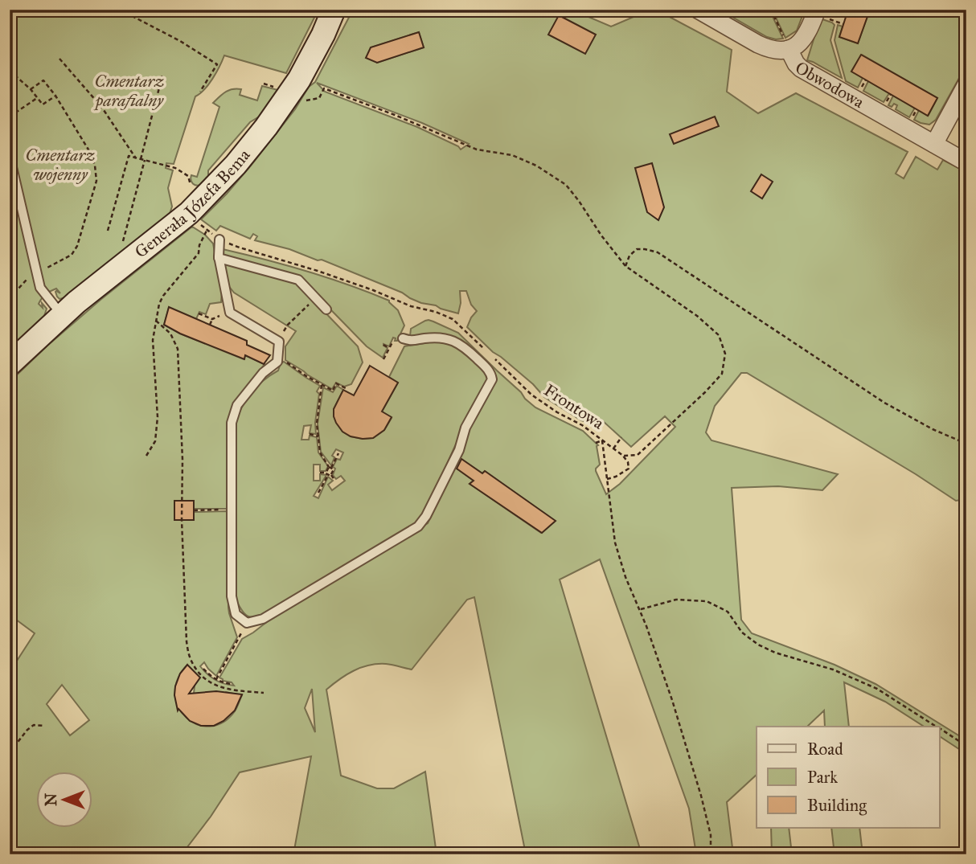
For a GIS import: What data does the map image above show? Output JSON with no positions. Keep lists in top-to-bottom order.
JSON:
{
  "streets": {
    "street": ["Obwodowa", "Generała Józefa Bema"],
    "path": ["Frontowa"]
  },
  "parks": ["Cmentarz parafialny", "Cmentarz wojenny"],
  "legend": ["Road", "Park", "Building"],
  "north": "left"
}
